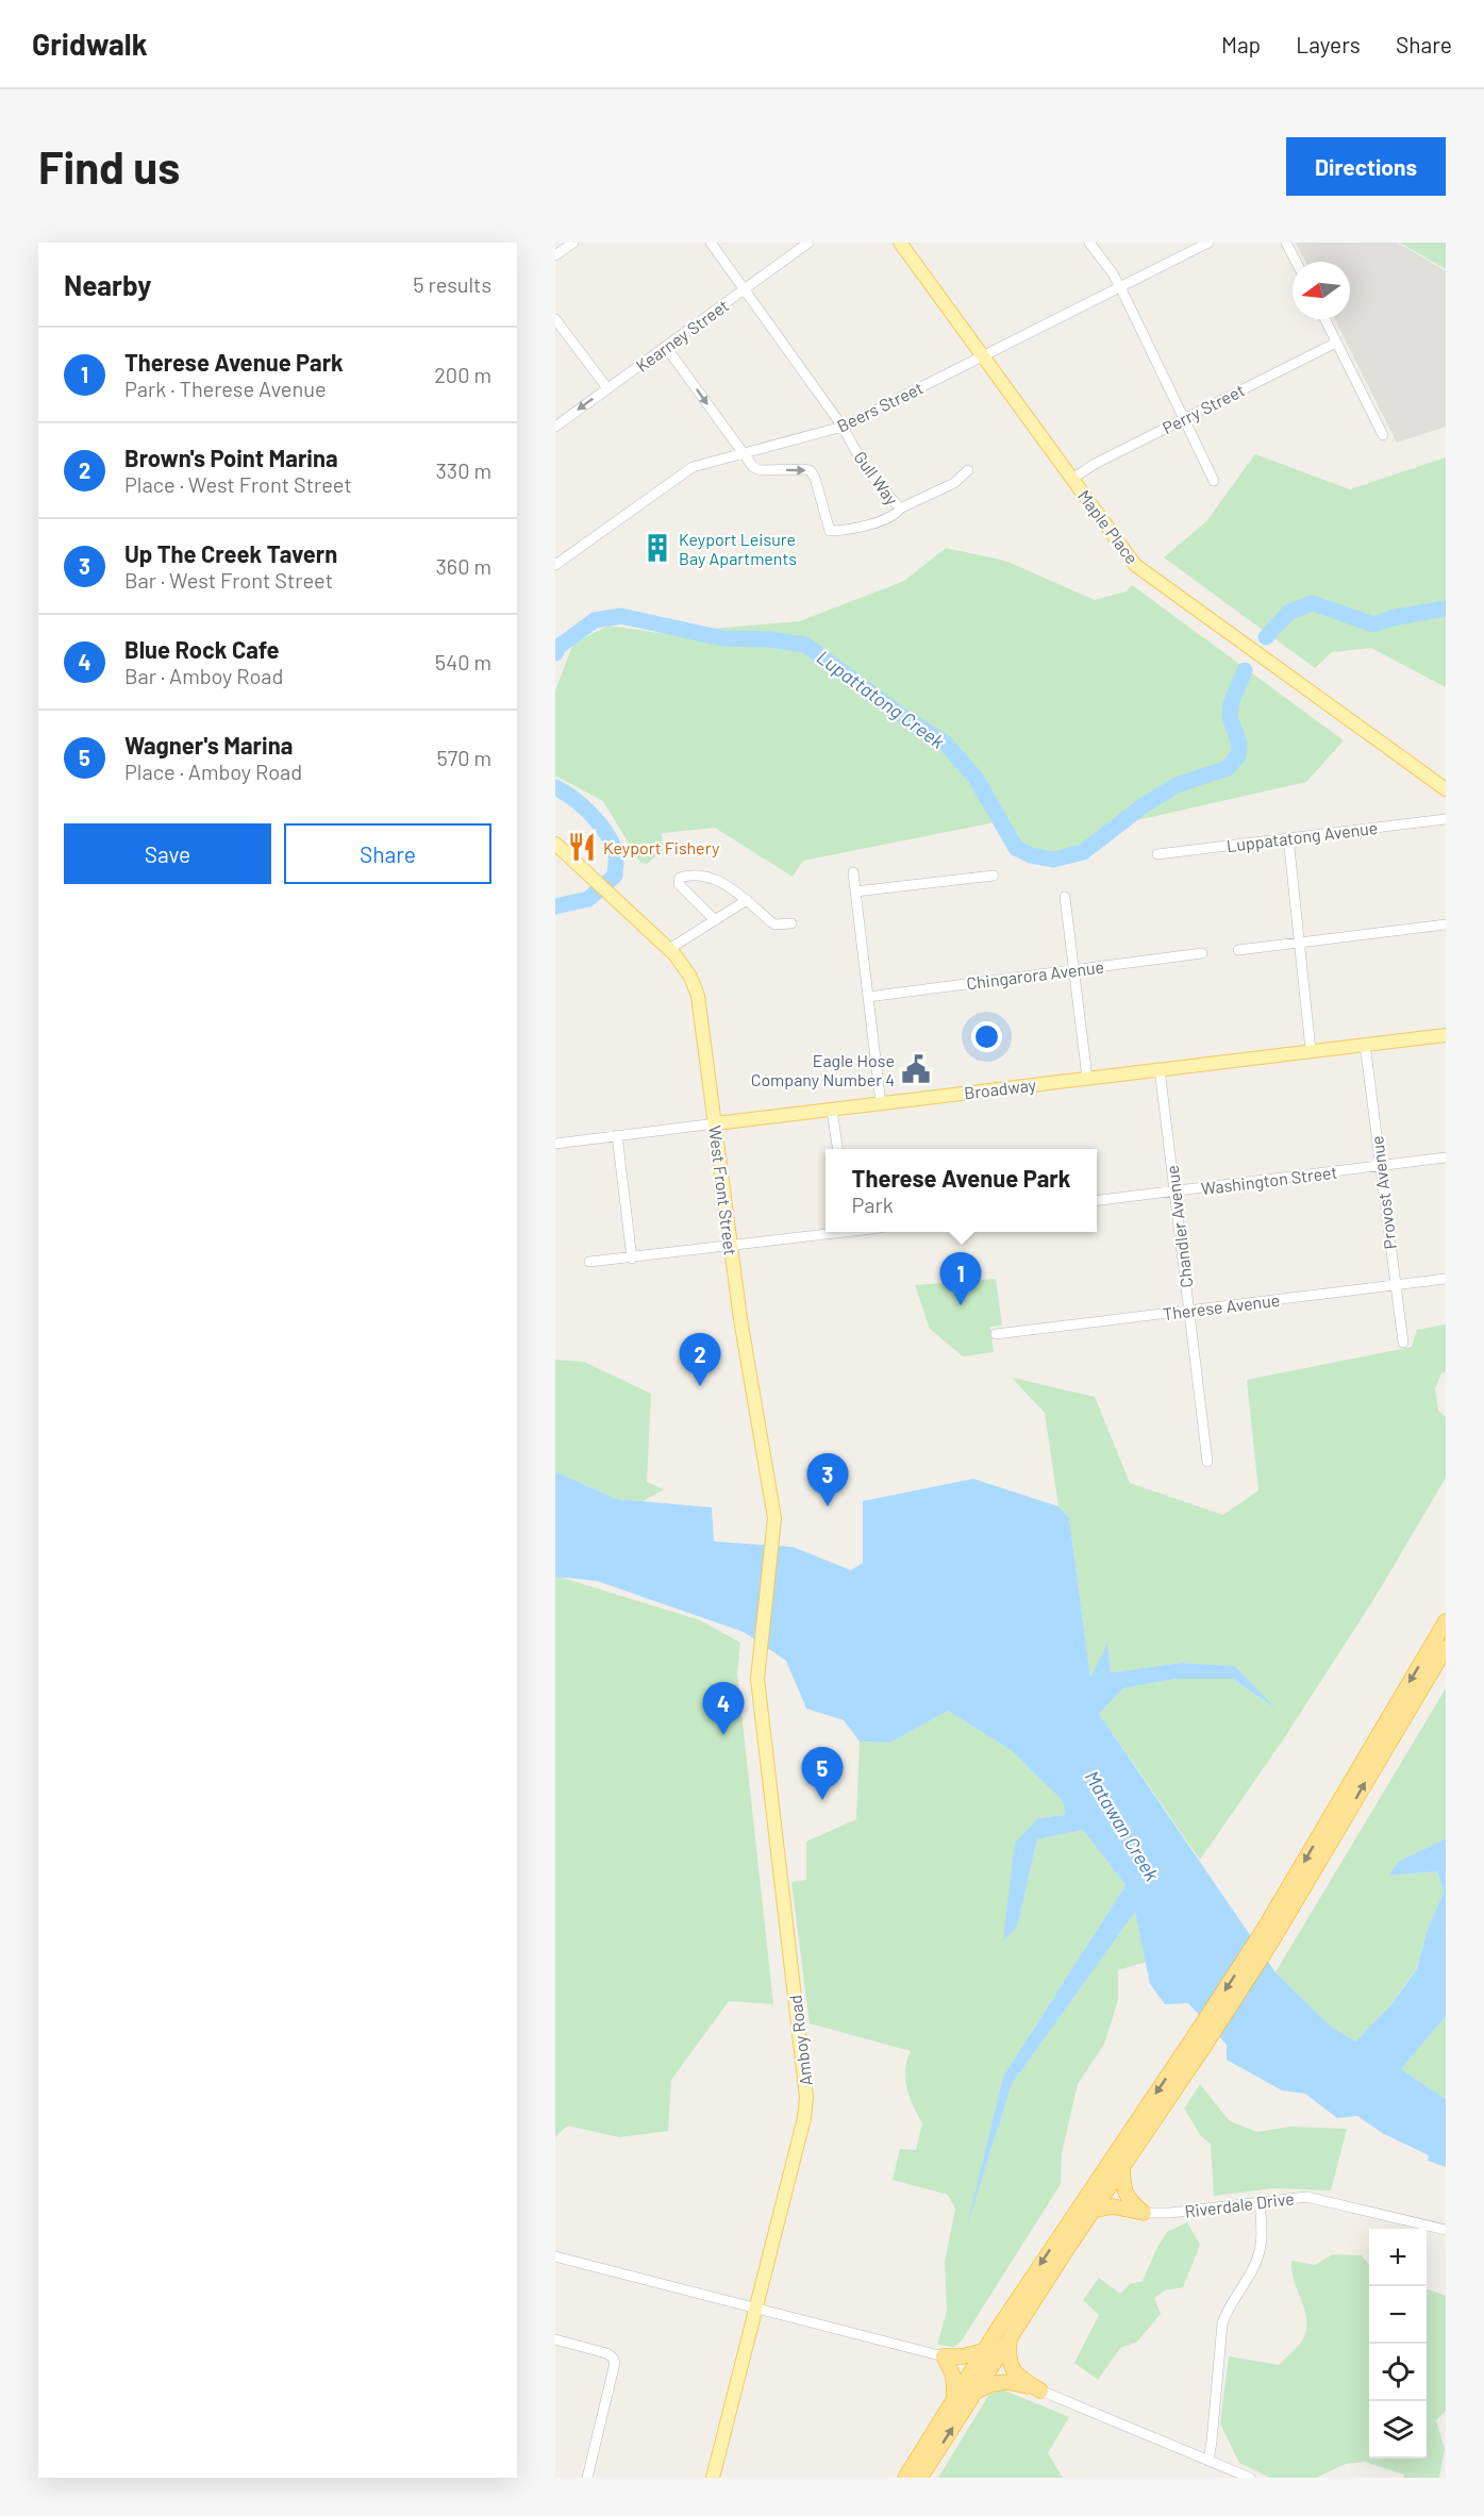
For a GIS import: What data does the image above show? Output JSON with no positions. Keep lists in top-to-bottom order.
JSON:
{
  "streets": {
    "main road": [
      "Maple Place",
      "Broadway",
      "West Front Street",
      "Amboy Road"
    ],
    "street": [
      "Kearney Street",
      "Beers Street",
      "Perry Street",
      "Gull Way",
      "Luppatatong Avenue",
      "Chingarora Avenue",
      "Washington Street",
      "Provost Avenue",
      "Chandler Avenue",
      "Therese Avenue",
      "Riverdale Drive"
    ]
  },
  "crossings": [
    ["Kearney Street", "Gull Way"],
    ["Beers Street", "Gull Way"],
    ["Beers Street", "Maple Place"],
    ["Perry Street", "Maple Place"],
    ["Broadway", "West Front Street"],
    ["Broadway", "Provost Avenue"],
    ["Broadway", "Chandler Avenue"],
    ["Washington Street", "Provost Avenue"],
    ["Washington Street", "Chandler Avenue"],
    ["West Front Street", "Amboy Road"],
    ["Provost Avenue", "Therese Avenue"],
    ["Chandler Avenue", "Therese Avenue"]
  ],
  "water": ["Lupattatong Creek", "Matawan Creek"],
  "places": {
    "building": ["Keyport Leisure Bay Apartments"],
    "restaurant": ["Keyport Fishery"],
    "public building": ["Eagle Hose Company Number 4"]
  },
  "north": "left",
  "page": {
    "header": "Gridwalk",
    "nav": ["Map", "Layers", "Share"],
    "buttons": [
      "Directions",
      ["Save", "Share"]
    ],
    "title": "Find us",
    "heading": ["Nearby", "5 results"],
    "list": [
      {
        "mark": "1",
        "name": "Therese Avenue Park",
        "note": "Park · Therese Avenue",
        "value": "200 m"
      },
      {
        "mark": "2",
        "name": "Brown's Point Marina",
        "note": "Place · West Front Street",
        "value": "330 m"
      },
      {
        "mark": "3",
        "name": "Up The Creek Tavern",
        "note": "Bar · West Front Street",
        "value": "360 m"
      },
      {
        "mark": "4",
        "name": "Blue Rock Cafe",
        "note": "Bar · Amboy Road",
        "value": "540 m"
      },
      {
        "mark": "5",
        "name": "Wagner's Marina",
        "note": "Place · Amboy Road",
        "value": "570 m"
      }
    ],
    "popup": ["Therese Avenue Park", "Park"],
    "pins": [
      "1",
      "2",
      "3",
      "4",
      "5"
    ],
    "map_buttons": ["+", "−"]
  }
}
